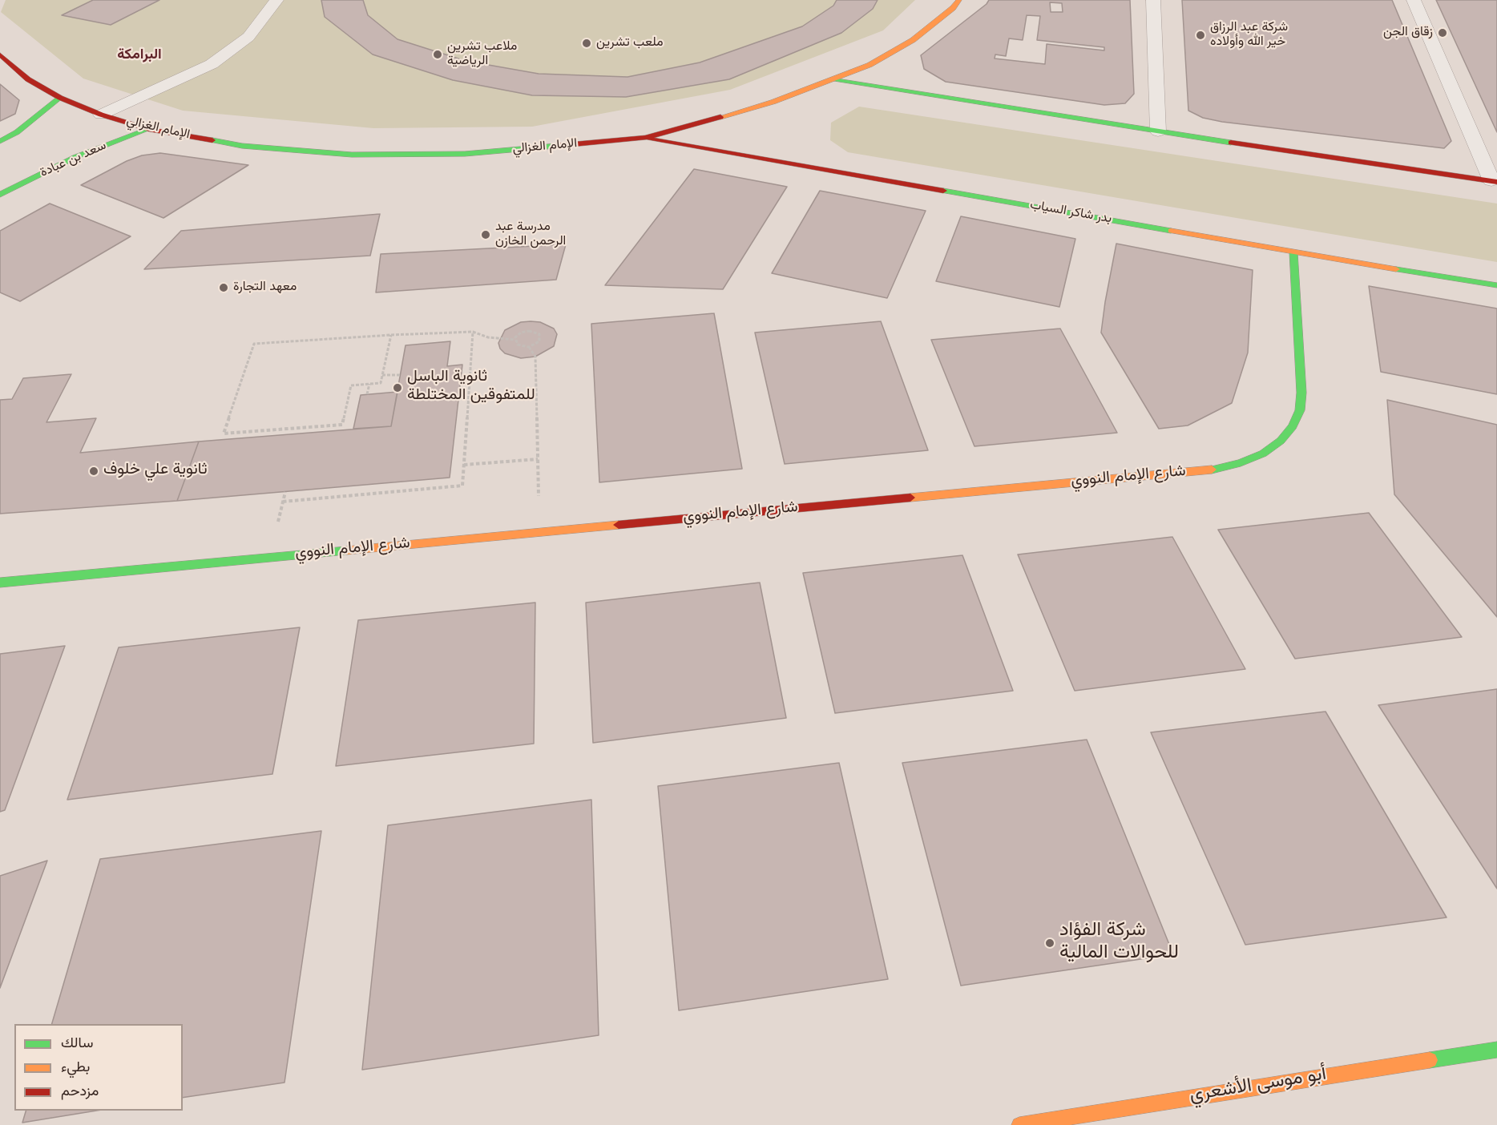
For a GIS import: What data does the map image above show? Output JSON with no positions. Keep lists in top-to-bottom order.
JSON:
{
  "streets": {
    "main road": [
      "الإمام الغزالي",
      "سعد بن عبادة",
      "بدر شاكر السياب",
      "شارع الإمام النووي",
      "أبو موسى الأشعري"
    ]
  },
  "crossings": [
    ["الإمام الغزالي", "سعد بن عبادة"],
    ["الإمام الغزالي", "بدر شاكر السياب"],
    ["بدر شاكر السياب", "شارع الإمام النووي"]
  ],
  "districts": ["البرامكة"],
  "places": [
    "زقاق الجن",
    "شركة عبد الرزاق خير الله وأولاده",
    "ملعب تشرين",
    "ملاعب تشرين الرياضية",
    "مدرسة عبد الرحمن الخازن",
    "معهد التجارة",
    "ثانوية الباسل للمتفوقين المختلطة",
    "ثانوية علي خلوف",
    "شركة الفؤاد للحوالات المالية"
  ],
  "legend": ["سالك", "بطيء", "مزدحم"]
}
